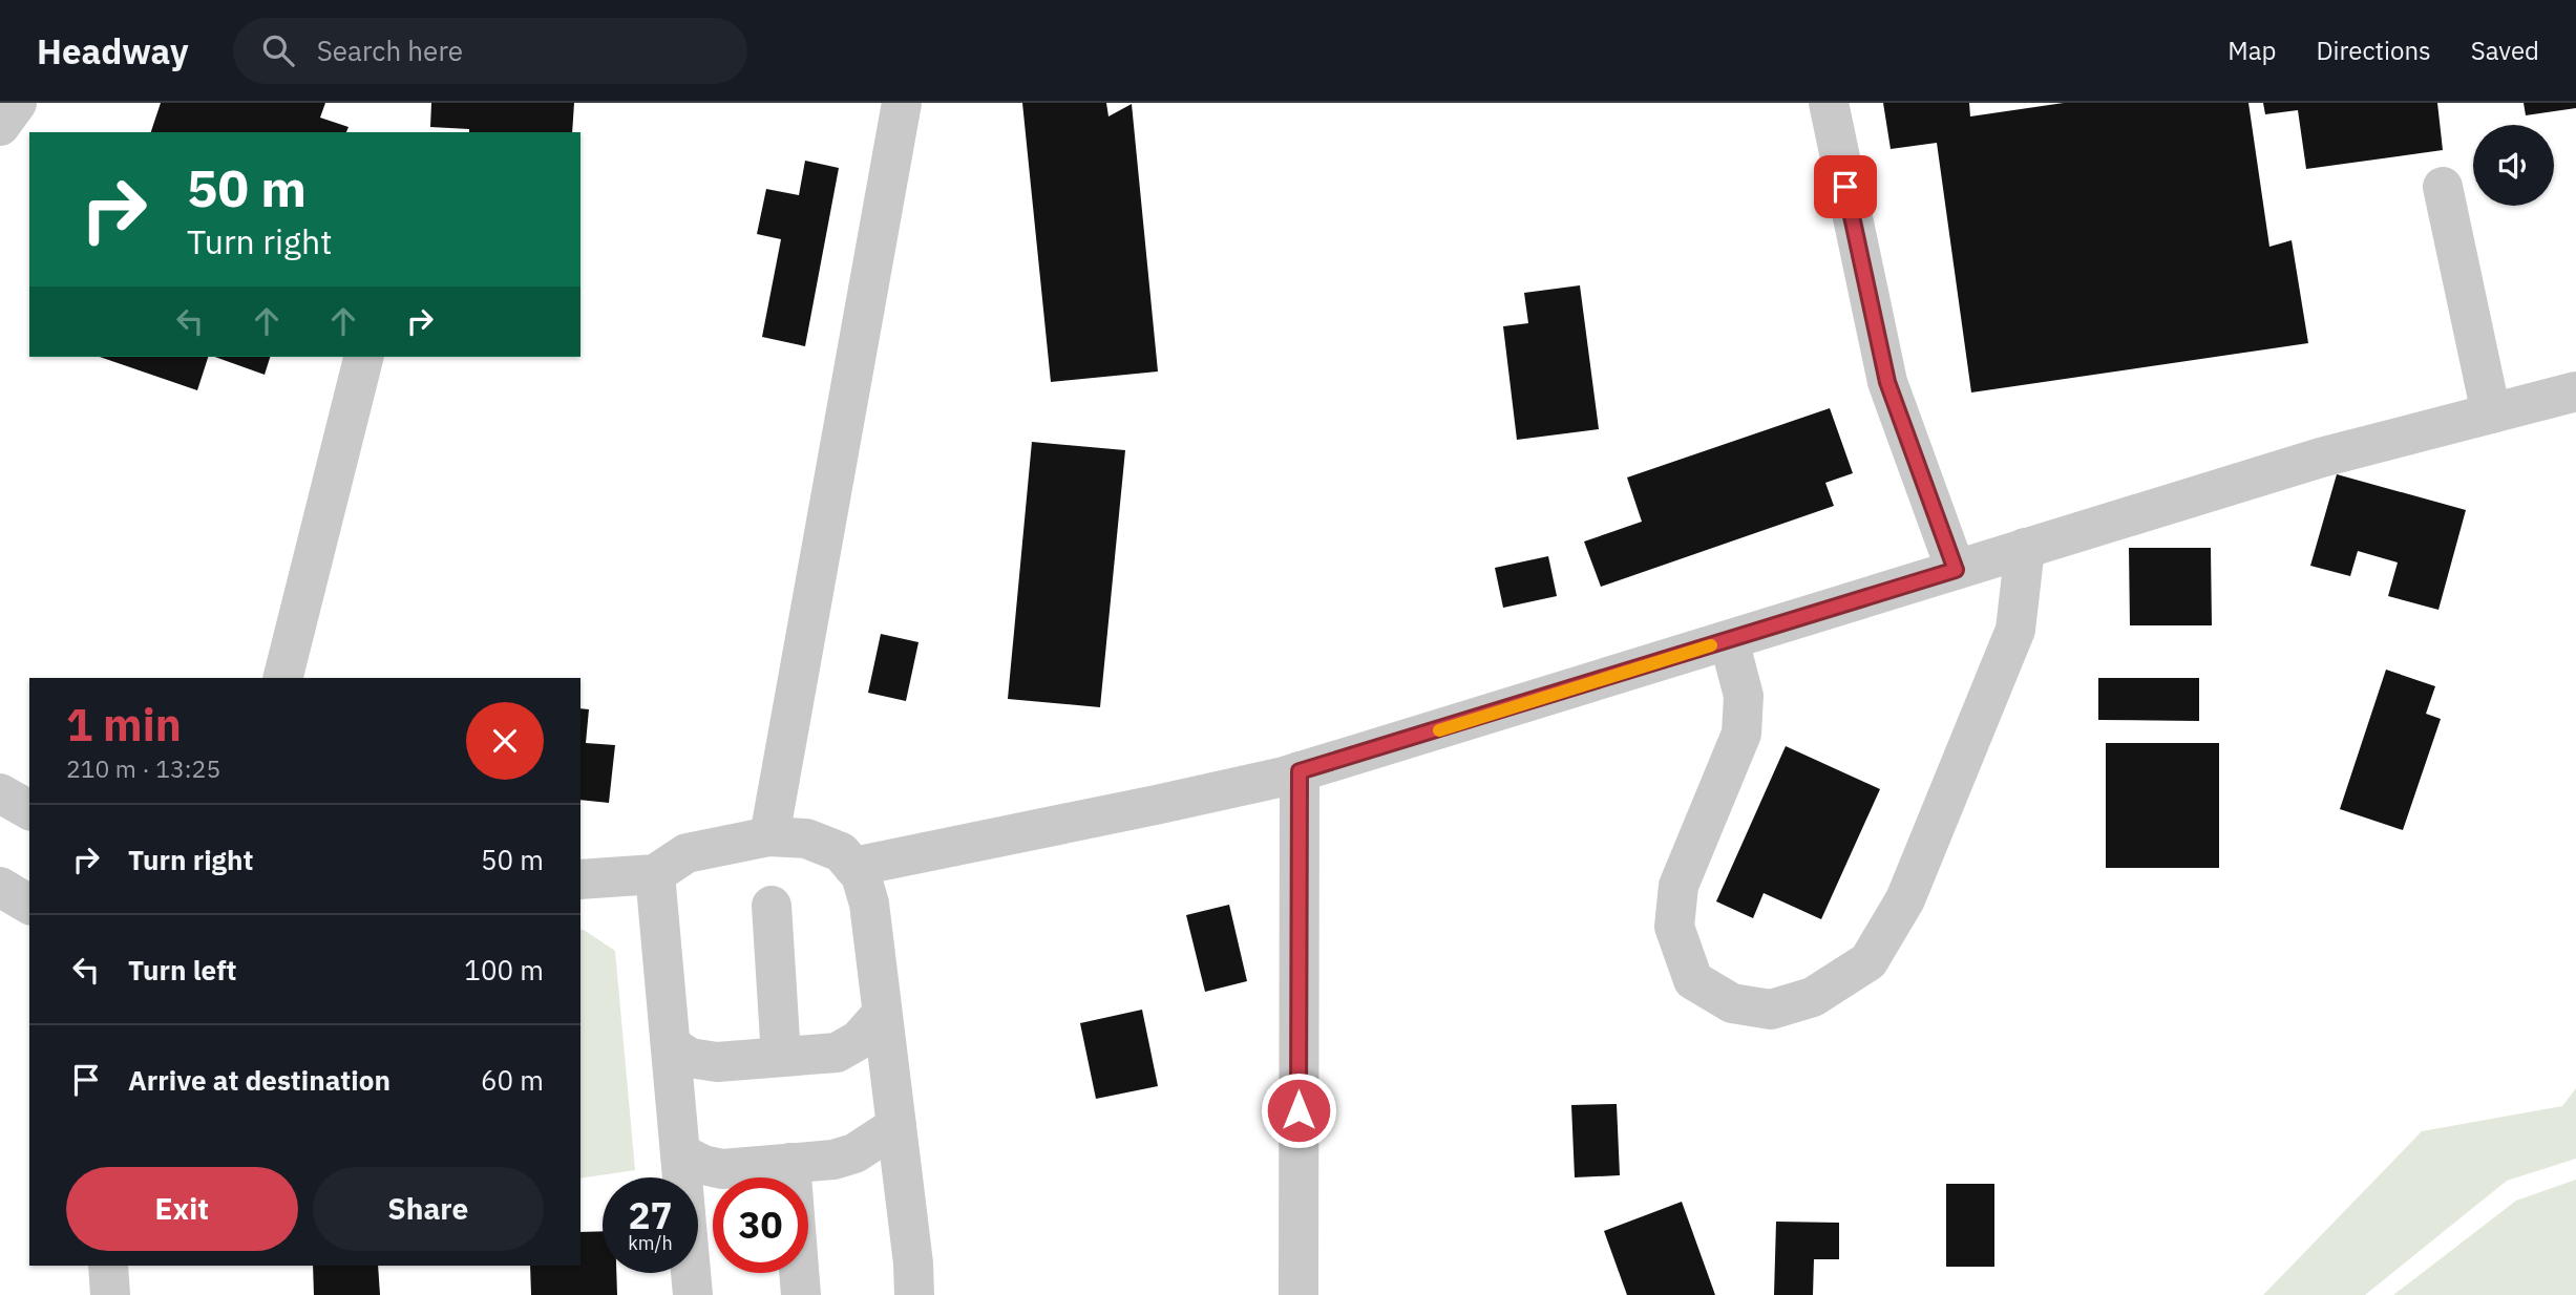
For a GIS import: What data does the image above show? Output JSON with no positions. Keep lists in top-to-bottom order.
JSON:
{
  "page": {
    "header": "Headway",
    "search": "Search here",
    "nav": ["Map", "Directions", "Saved"],
    "turn": ["50 m", "Turn right"],
    "heading": ["1 min", "210 m · 13:25"],
    "list": [
      {
        "name": "Turn right",
        "value": "50 m"
      },
      {
        "name": "Turn left",
        "value": "100 m"
      },
      {
        "name": "Arrive at destination",
        "value": "60 m"
      }
    ],
    "buttons": ["Exit", "Share"],
    "speed": "27 km/h",
    "limit": "30"
  }
}
